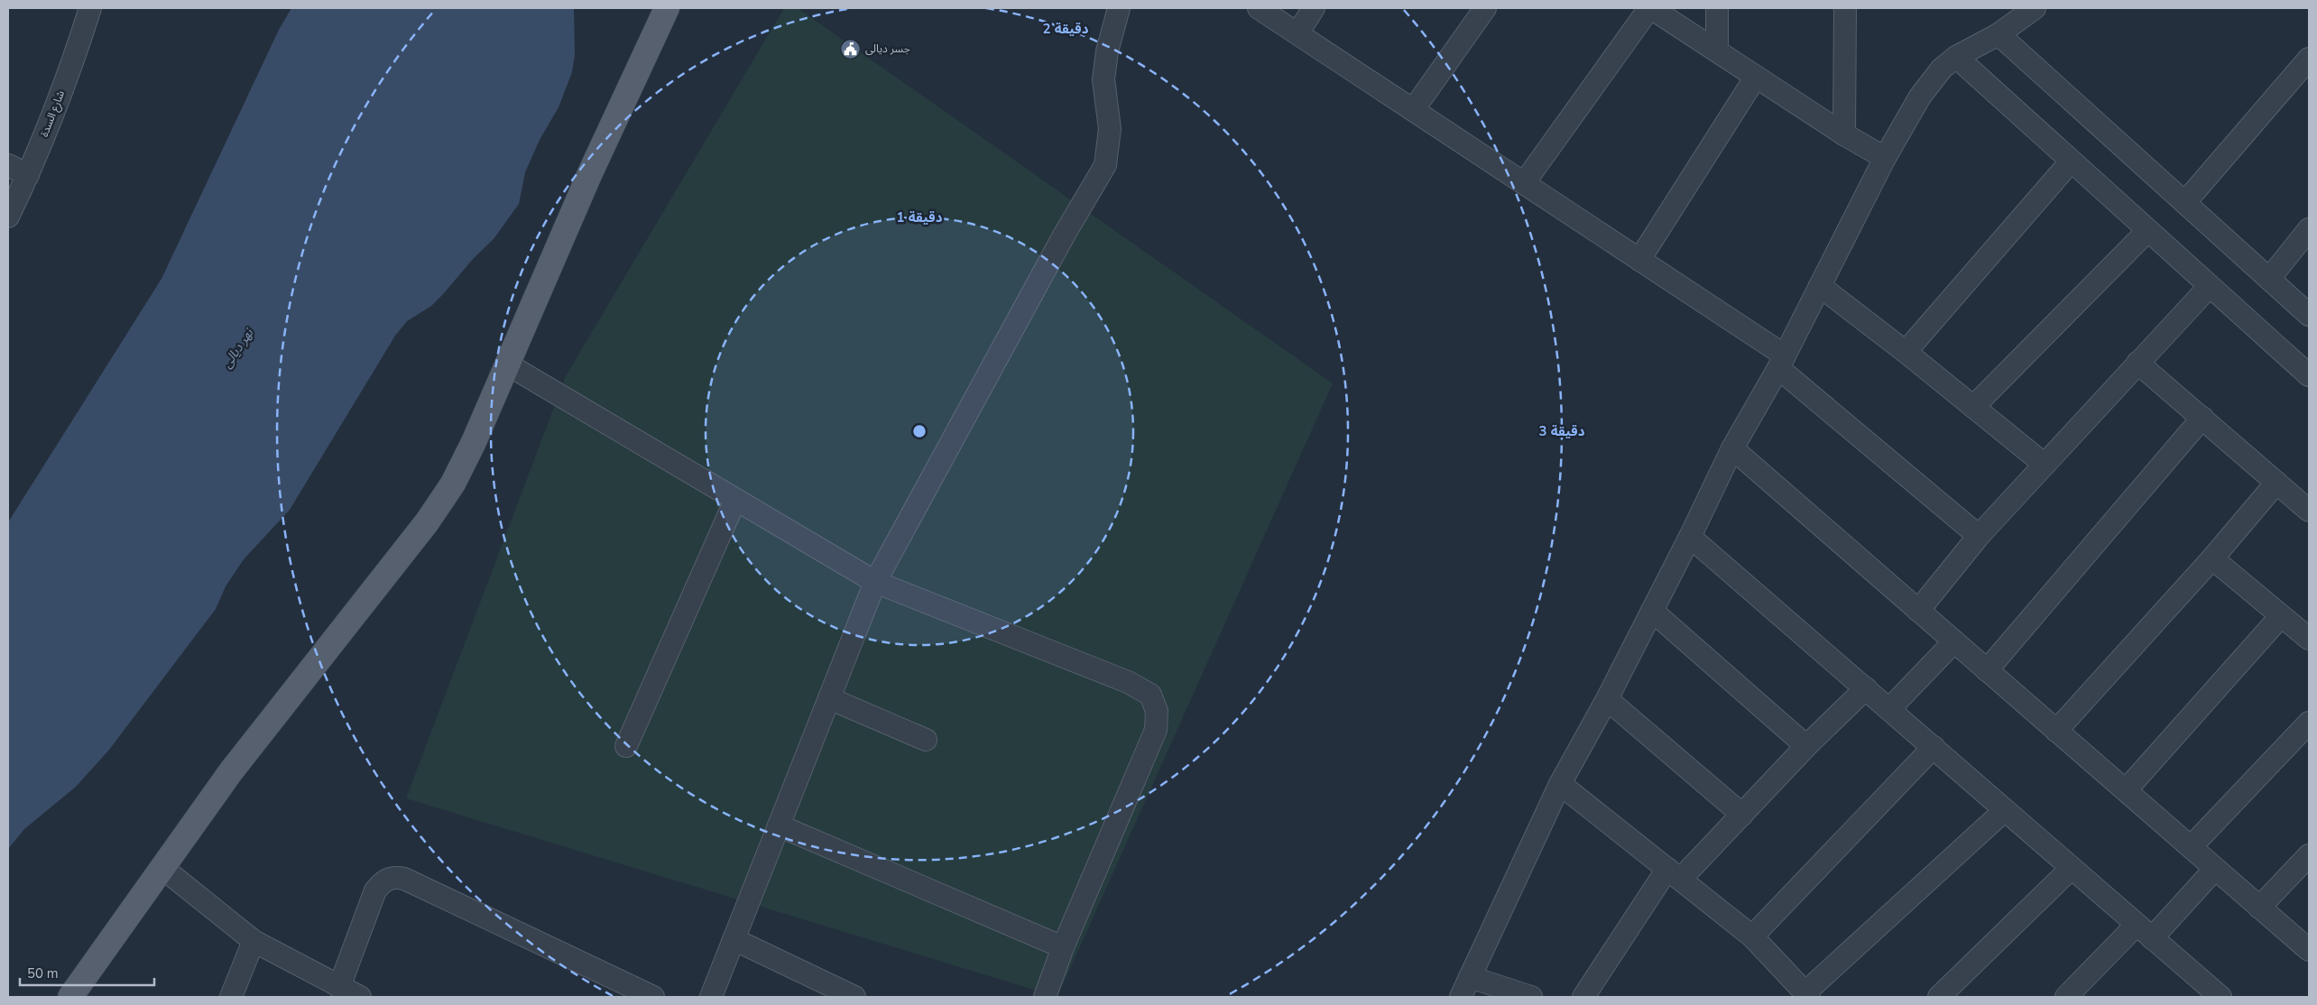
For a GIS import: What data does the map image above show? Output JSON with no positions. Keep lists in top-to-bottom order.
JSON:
{
  "streets": {
    "street": ["شارع السدة"]
  },
  "water": ["نهر ديالى"],
  "places": {
    "public building": ["جسر ديالى"]
  },
  "scale_bar": "50 m",
  "rings": ["2 دقيقة", "1 دقيقة", "3 دقيقة"]
}
